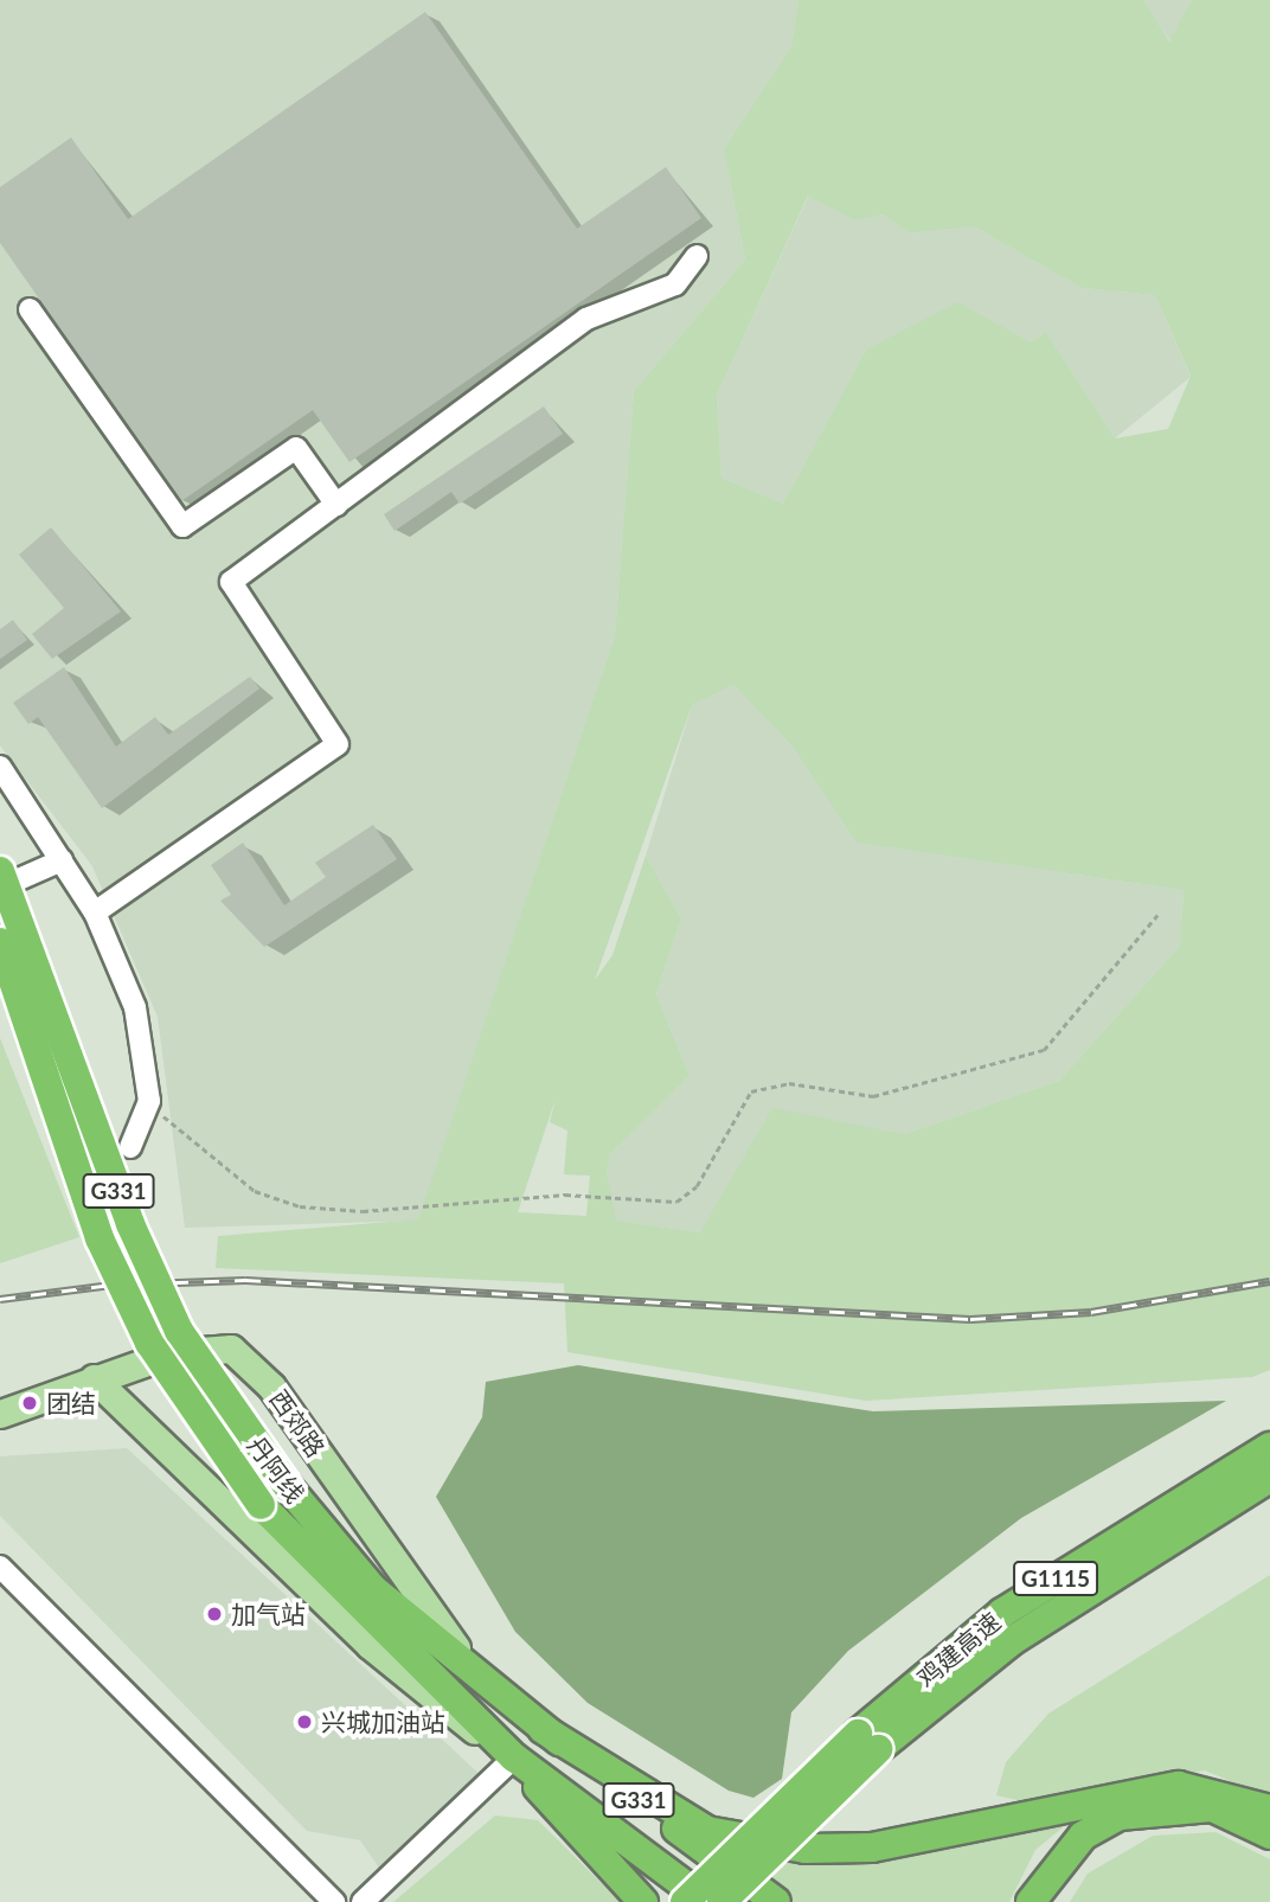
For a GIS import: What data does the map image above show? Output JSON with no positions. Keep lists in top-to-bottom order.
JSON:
{
  "streets": {
    "highway": [
      "G331",
      "丹阿线",
      "G1115",
      "鸡建高速"
    ],
    "main road": ["西郊路"]
  },
  "crossings": [
    ["西郊路", "丹阿线"]
  ],
  "places": ["团结", "加气站", "兴城加油站"]
}
